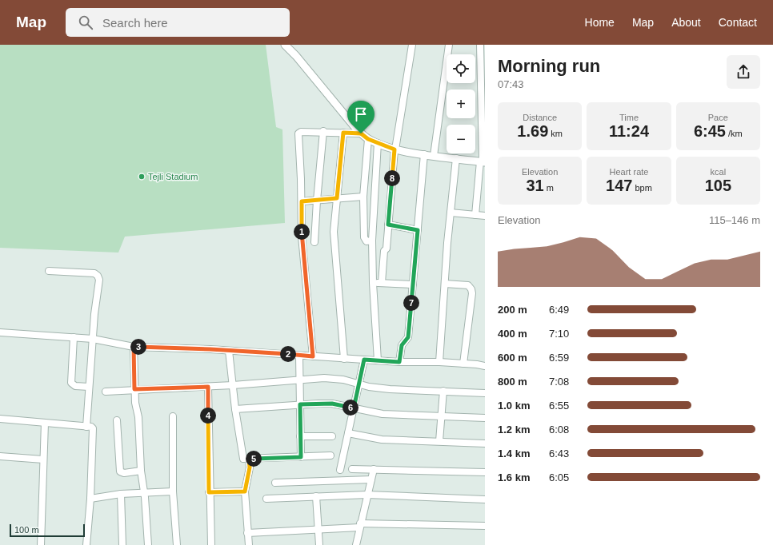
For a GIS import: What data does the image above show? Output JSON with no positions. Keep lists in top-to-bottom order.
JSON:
{
  "places": ["Tejli Stadium"],
  "scale_bar": "100 m",
  "page": {
    "header": "Map",
    "search": "Search here",
    "nav": [
      "Home",
      "Map",
      "About",
      "Contact"
    ],
    "heading": ["Morning run", "07:43"],
    "map_buttons": ["+", "−"],
    "stats": [
      ["Distance", "1.69 km"],
      ["Time", "11:24"],
      ["Pace", "6:45 /km"],
      ["Elevation", "31 m"],
      ["Heart rate", "147 bpm"],
      ["kcal", "105"]
    ],
    "pins": [
      "8",
      "1",
      "7",
      "3",
      "2",
      "6",
      "4",
      "5"
    ],
    "chart": ["Elevation", "115–146 m"],
    "list": [
      {
        "name": "200 m",
        "note": "6:49"
      },
      {
        "name": "400 m",
        "note": "7:10"
      },
      {
        "name": "600 m",
        "note": "6:59"
      },
      {
        "name": "800 m",
        "note": "7:08"
      },
      {
        "name": "1.0 km",
        "note": "6:55"
      },
      {
        "name": "1.2 km",
        "note": "6:08"
      },
      {
        "name": "1.4 km",
        "note": "6:43"
      },
      {
        "name": "1.6 km",
        "note": "6:05"
      }
    ],
    "scale": "100 m"
  }
}
